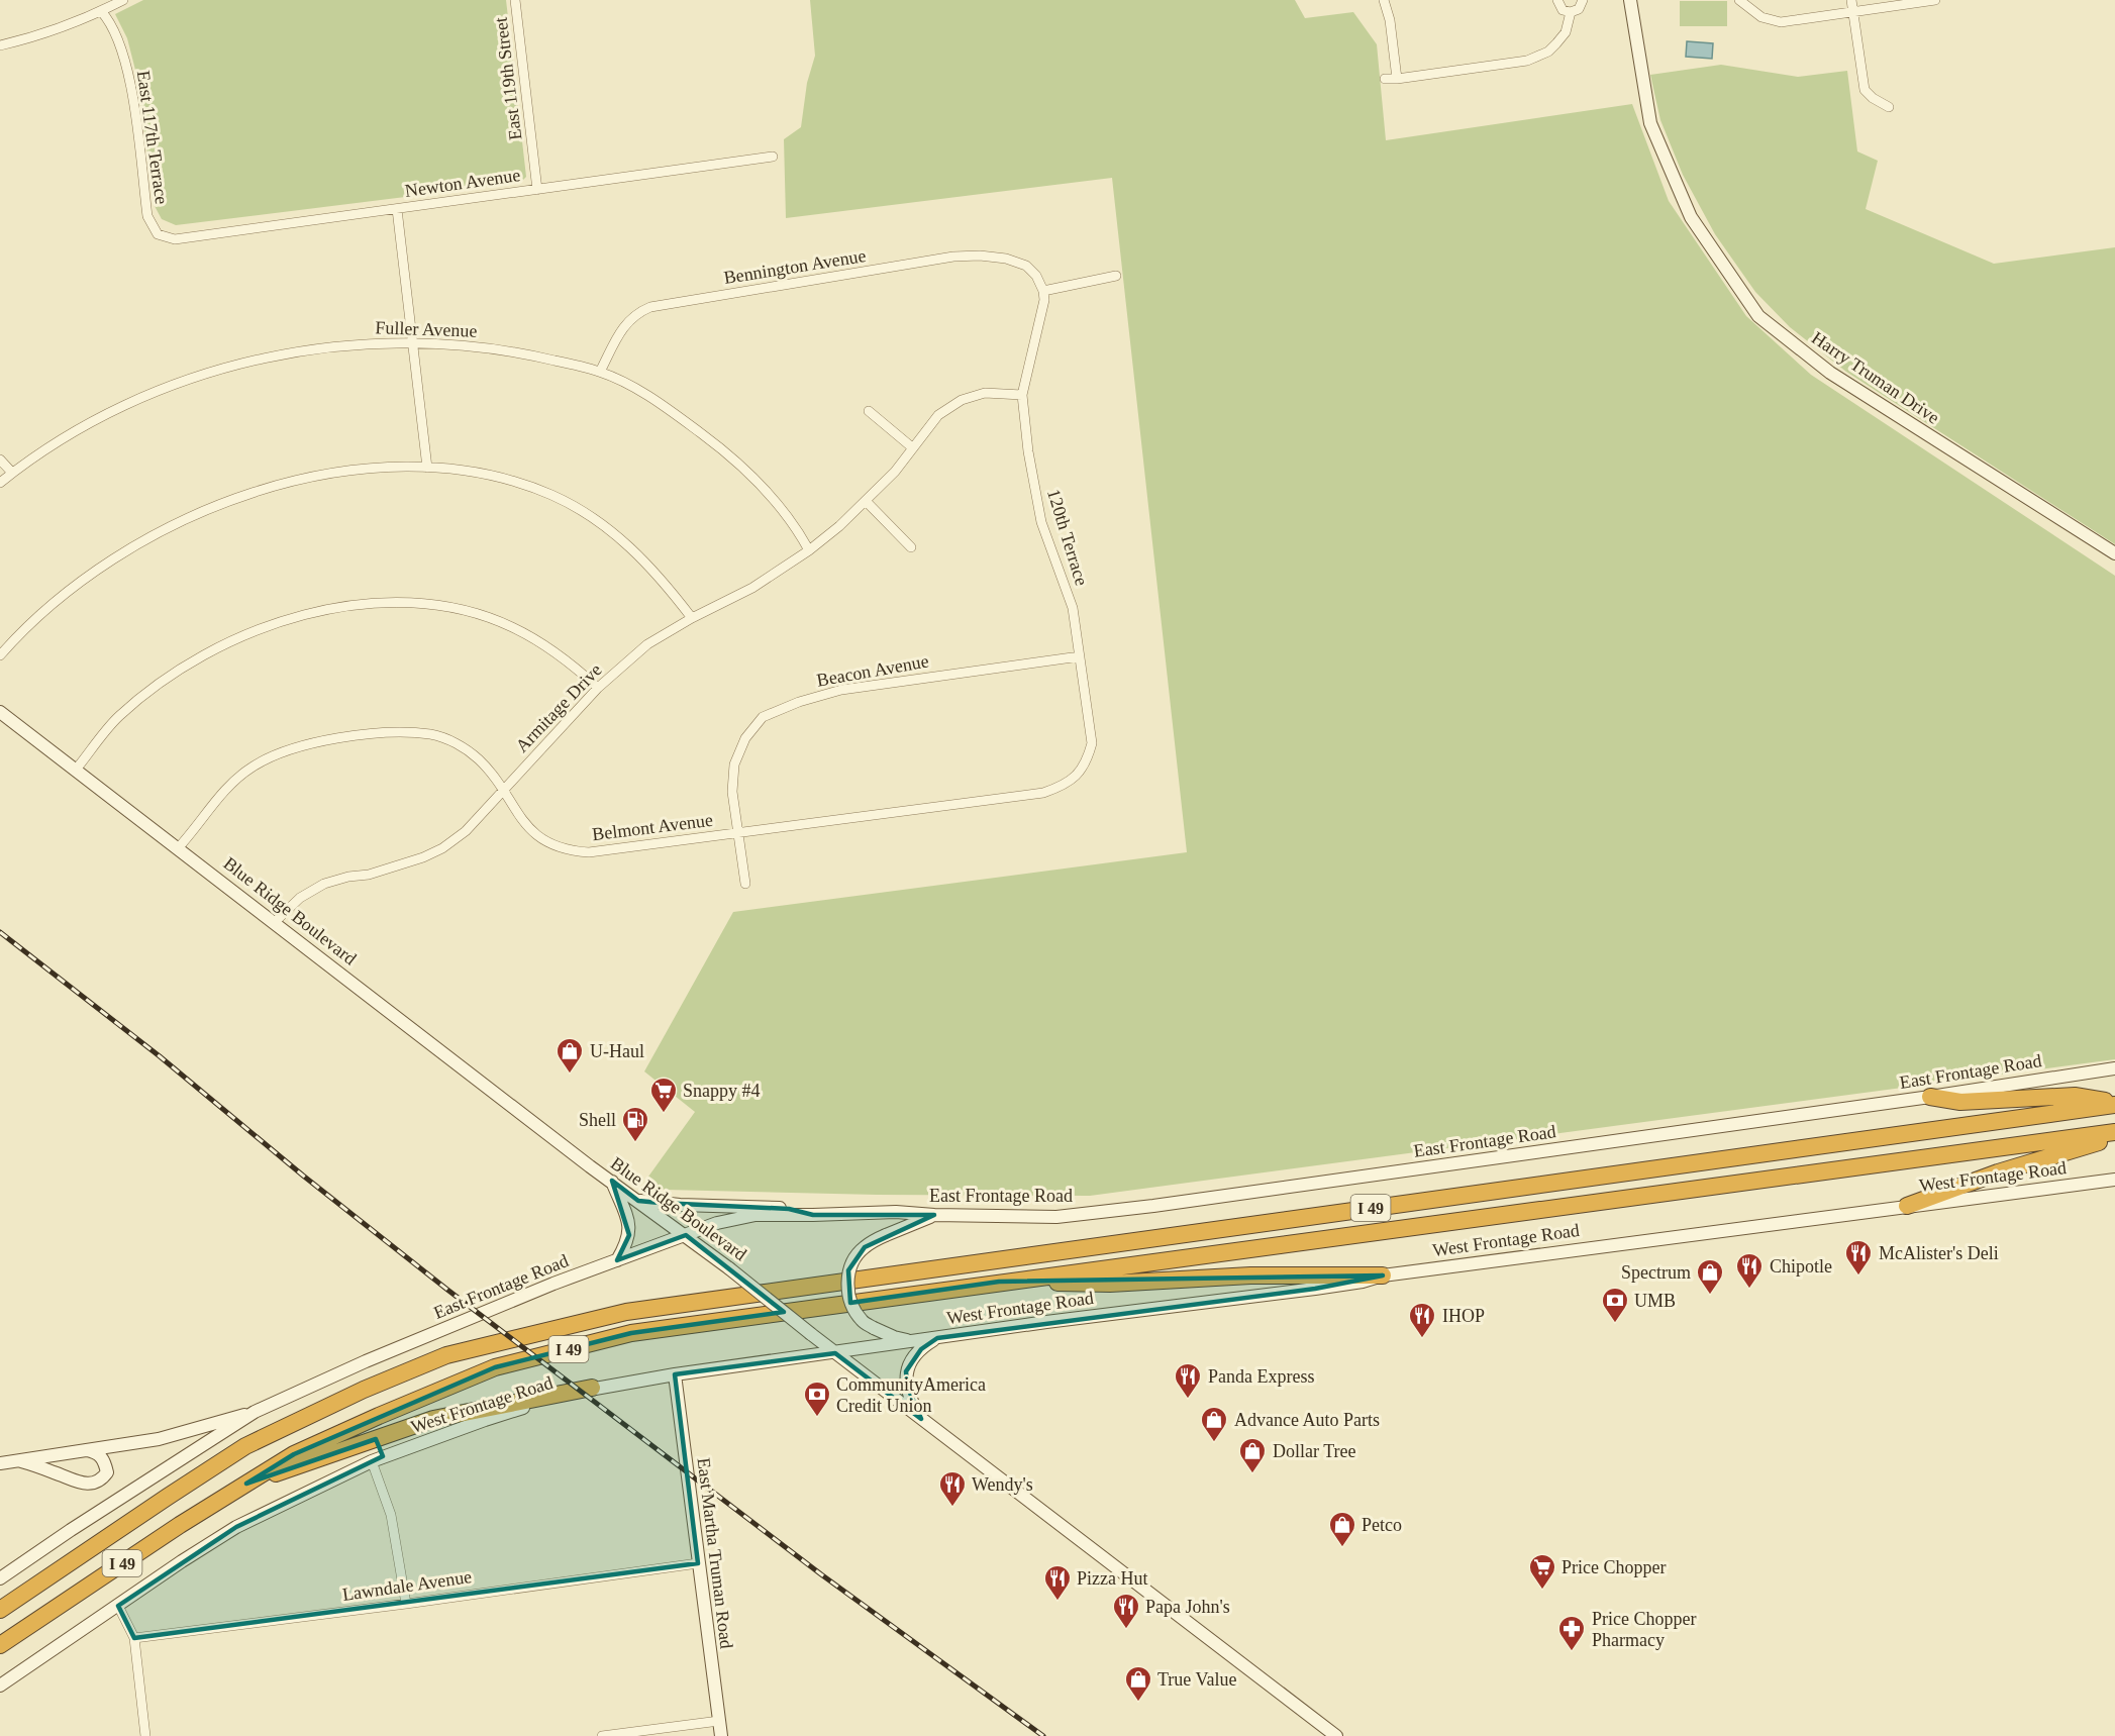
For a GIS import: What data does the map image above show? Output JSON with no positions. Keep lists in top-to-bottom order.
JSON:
{
  "streets": {
    "highway": ["I 49"],
    "street": [
      "East 119th Street",
      "East 117th Terrace",
      "Newton Avenue",
      "Bennington Avenue",
      "Fuller Avenue",
      "Harry Truman Drive",
      "120th Terrace",
      "Beacon Avenue",
      "Armitage Drive",
      "Belmont Avenue",
      "Blue Ridge Boulevard",
      "East Frontage Road",
      "West Frontage Road",
      "East Martha Truman Road",
      "Lawndale Avenue"
    ]
  },
  "crossings": [
    ["East 119th Street", "Newton Avenue"],
    ["East 117th Terrace", "Newton Avenue"],
    ["Bennington Avenue", "Fuller Avenue"],
    ["Bennington Avenue", "120th Terrace"],
    ["Fuller Avenue", "Armitage Drive"],
    ["120th Terrace", "Beacon Avenue"],
    ["120th Terrace", "Armitage Drive"],
    ["120th Terrace", "Belmont Avenue"],
    ["Beacon Avenue", "Belmont Avenue"],
    ["Armitage Drive", "Belmont Avenue"],
    ["Armitage Drive", "Blue Ridge Boulevard"],
    ["Belmont Avenue", "Blue Ridge Boulevard"],
    ["Blue Ridge Boulevard", "East Frontage Road"],
    ["Blue Ridge Boulevard", "West Frontage Road"],
    ["West Frontage Road", "East Martha Truman Road"],
    ["East Martha Truman Road", "Lawndale Avenue"]
  ],
  "places": {
    "shop": [
      "U-Haul",
      "Spectrum",
      "Advance Auto Parts",
      "Dollar Tree",
      "Petco",
      "True Value"
    ],
    "supermarket": ["Snappy #4", "Price Chopper"],
    "fuel station": ["Shell"],
    "restaurant": [
      "McAlister's Deli",
      "Chipotle",
      "IHOP",
      "Panda Express",
      "Wendy's",
      "Pizza Hut",
      "Papa John's"
    ],
    "bank": ["UMB", "CommunityAmerica Credit Union"],
    "pharmacy": ["Price Chopper Pharmacy"]
  }
}
